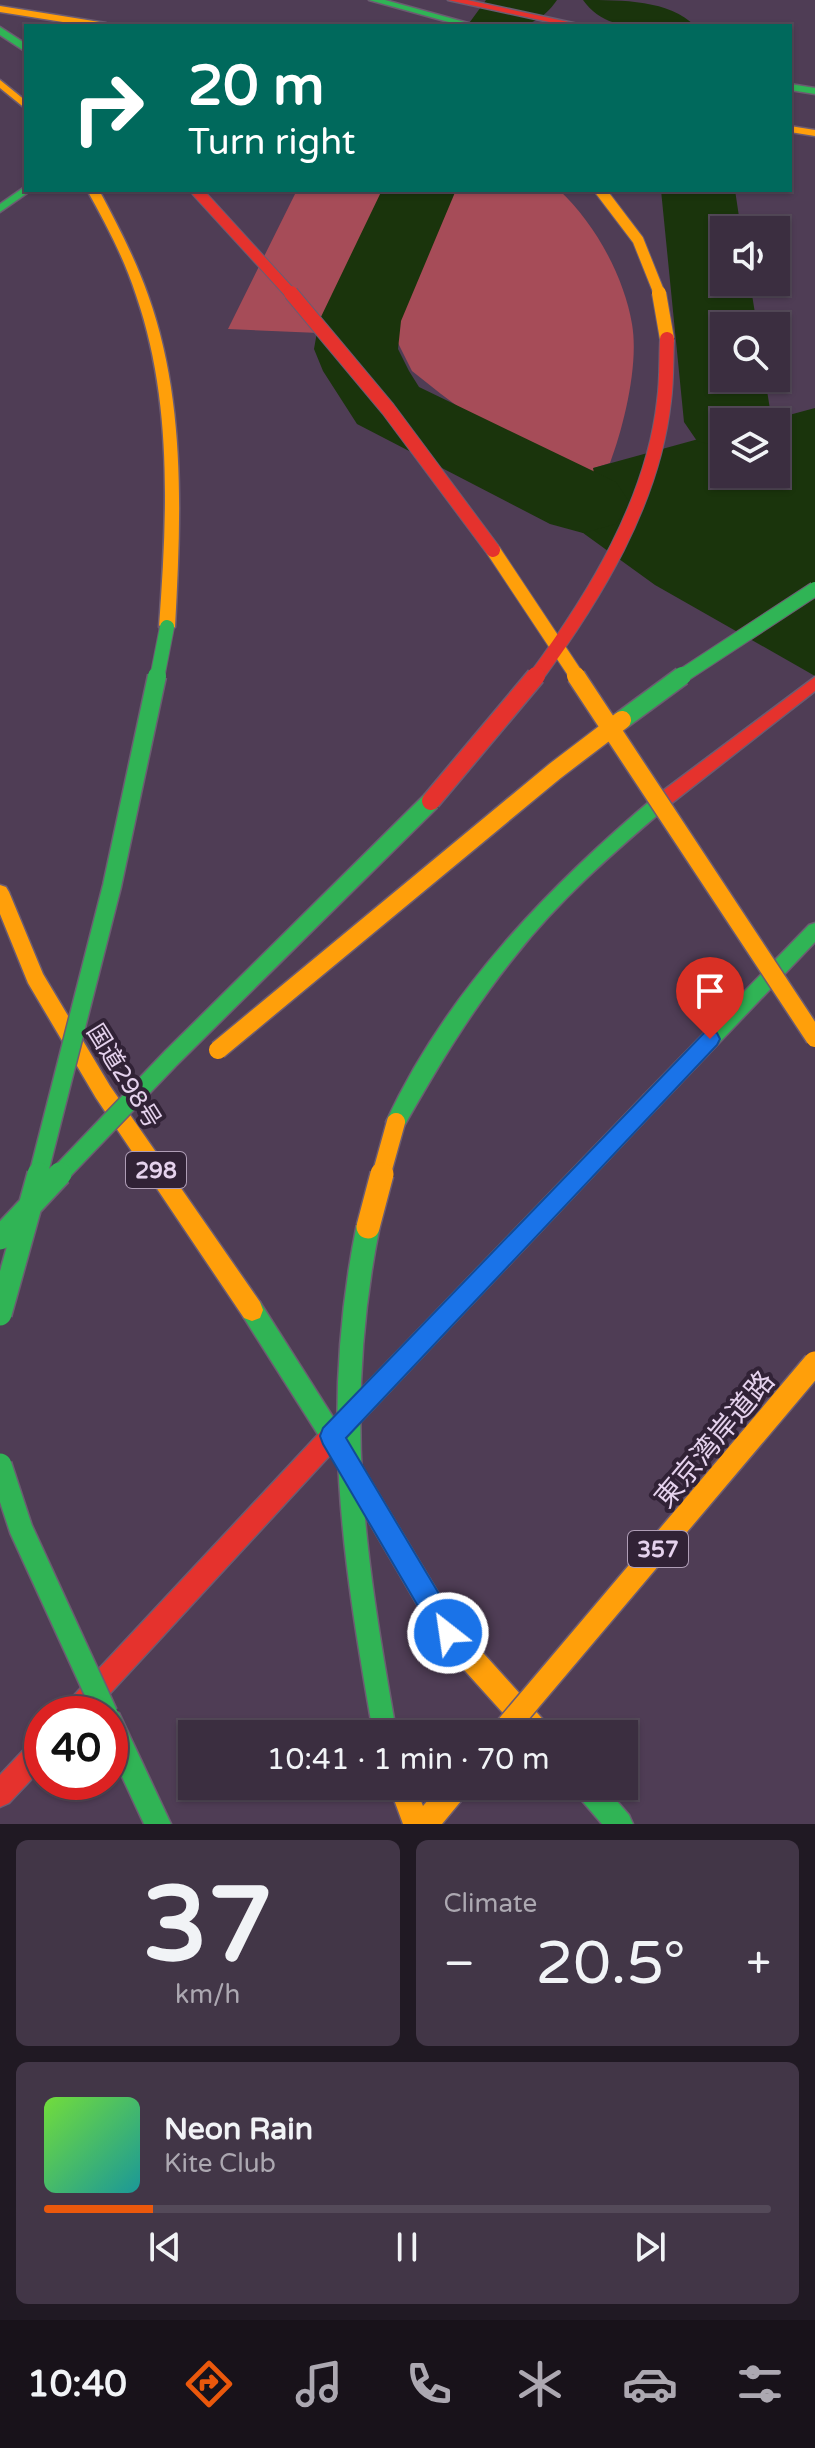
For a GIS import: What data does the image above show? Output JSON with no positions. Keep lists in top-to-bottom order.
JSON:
{
  "streets": {
    "main road": [
      "国道298号",
      "298",
      "東京湾岸道路",
      "357"
    ]
  },
  "page": {
    "turn": ["20 m", "Turn right"],
    "limit": "40",
    "trip": "10:41 · 1 min · 70 m",
    "tile": [
      ["37", "km/h"],
      "Climate"
    ],
    "heat": ["−", "20.5°", "+"],
    "song": ["Neon Rain", "Kite Club"],
    "tabs": "10:40"
  }
}
